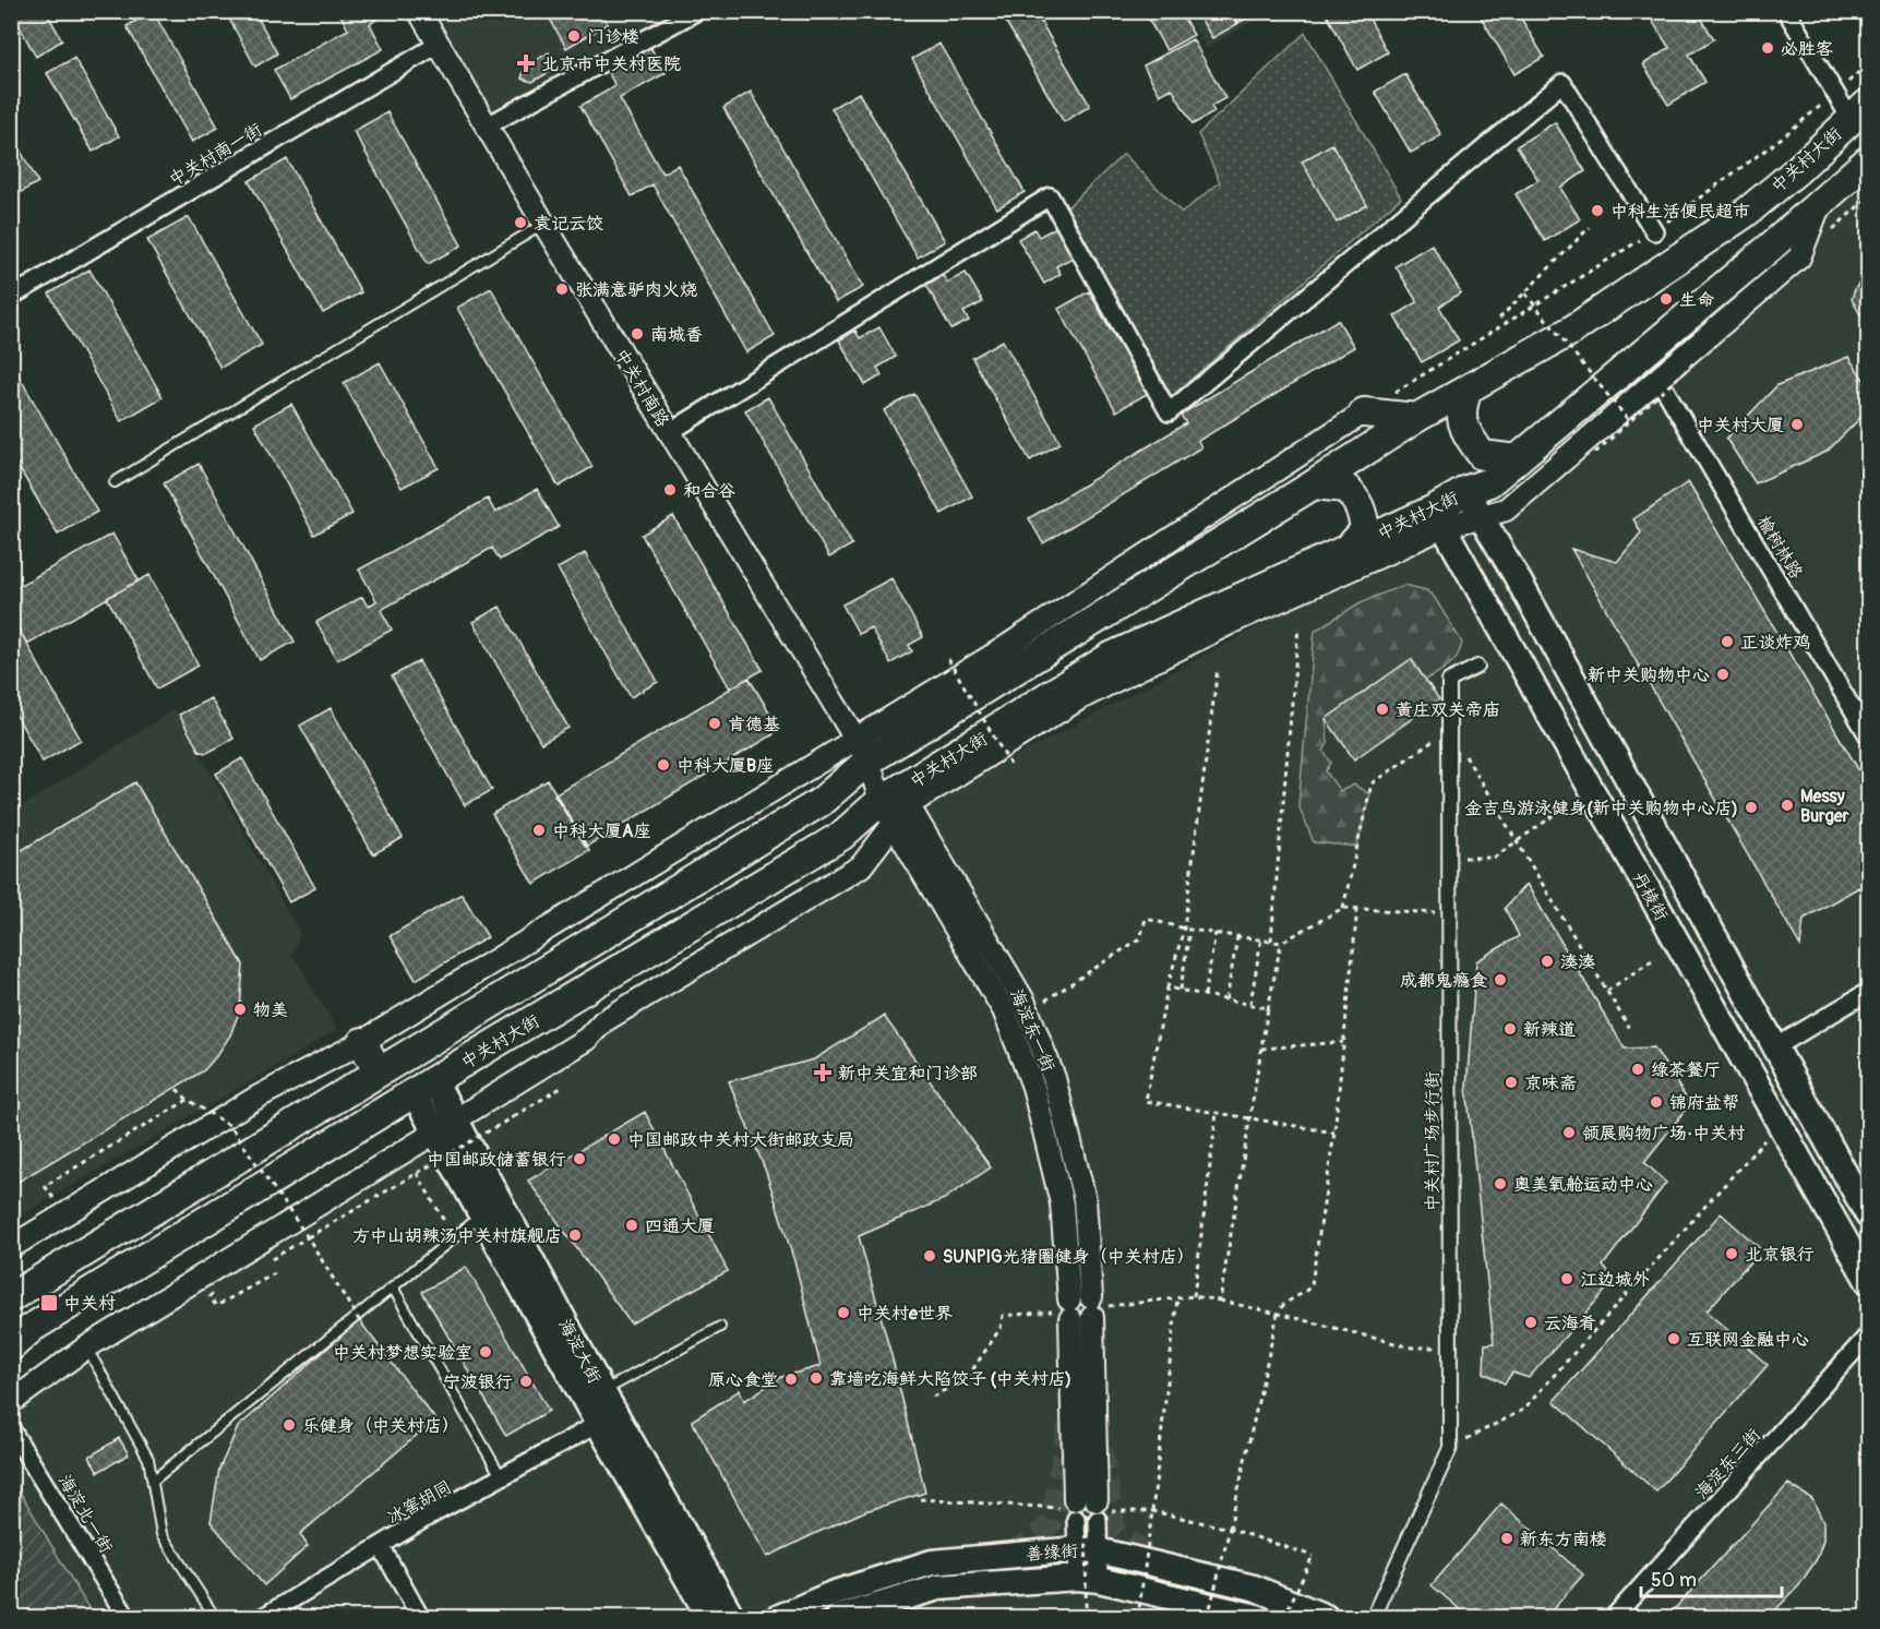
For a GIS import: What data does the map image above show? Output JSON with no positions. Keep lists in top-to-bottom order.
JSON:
{
  "streets": {
    "main road": [
      "中关村大街",
      "丹棱街",
      "海淀大街",
      "善缘街"
    ],
    "street": [
      "中关村南一街",
      "中关村南路",
      "榆树林路",
      "海淀东一街",
      "中关村广场步行街",
      "海淀东三街",
      "冰窖胡同",
      "海淀北一街"
    ]
  },
  "crossings": [
    ["中关村南一街", "中关村南路"],
    ["中关村大街", "中关村南路"],
    ["中关村大街", "榆树林路"],
    ["中关村大街", "丹棱街"],
    ["中关村大街", "海淀东一街"],
    ["中关村大街", "海淀大街"],
    ["中关村南路", "海淀东一街"],
    ["海淀东一街", "善缘街"],
    ["海淀大街", "冰窖胡同"]
  ],
  "places": {
    "other": [
      "门诊楼",
      "必胜客",
      "中科生活便民超市",
      "袁记云饺",
      "张满意驴肉火烧",
      "生命",
      "南城香",
      "中关村大厦",
      "和合谷",
      "正谈炸鸡",
      "新中关购物中心",
      "黄庄双关帝庙",
      "肯德基",
      "中科大厦B座",
      "Messy Burger",
      "金吉鸟游泳健身(新中关购物中心店)",
      "中科大厦A座",
      "湊湊",
      "成都鬼瘾食",
      "物美",
      "新辣道",
      "绿茶餐厅",
      "京味斋",
      "锦府盐帮",
      "领展购物广场·中关村",
      "中国邮政中关村大街邮政支局",
      "中国邮政储蓄银行",
      "奥美氧舱运动中心",
      "四通大厦",
      "方中山胡辣汤中关村旗舰店",
      "北京银行",
      "SUNPIG光猪圈健身（中关村店）",
      "江边城外",
      "中关村e世界",
      "云海肴",
      "互联网金融中心",
      "中关村梦想实验室",
      "靠墙吃海鲜大陷饺子 (中关村店)",
      "原心食堂",
      "宁波银行",
      "乐健身（中关村店）",
      "新东方南楼"
    ],
    "health": ["北京市中关村医院", "新中关宜和门诊部"],
    "transit": ["中关村"]
  },
  "scale_bar": "50 m"
}
